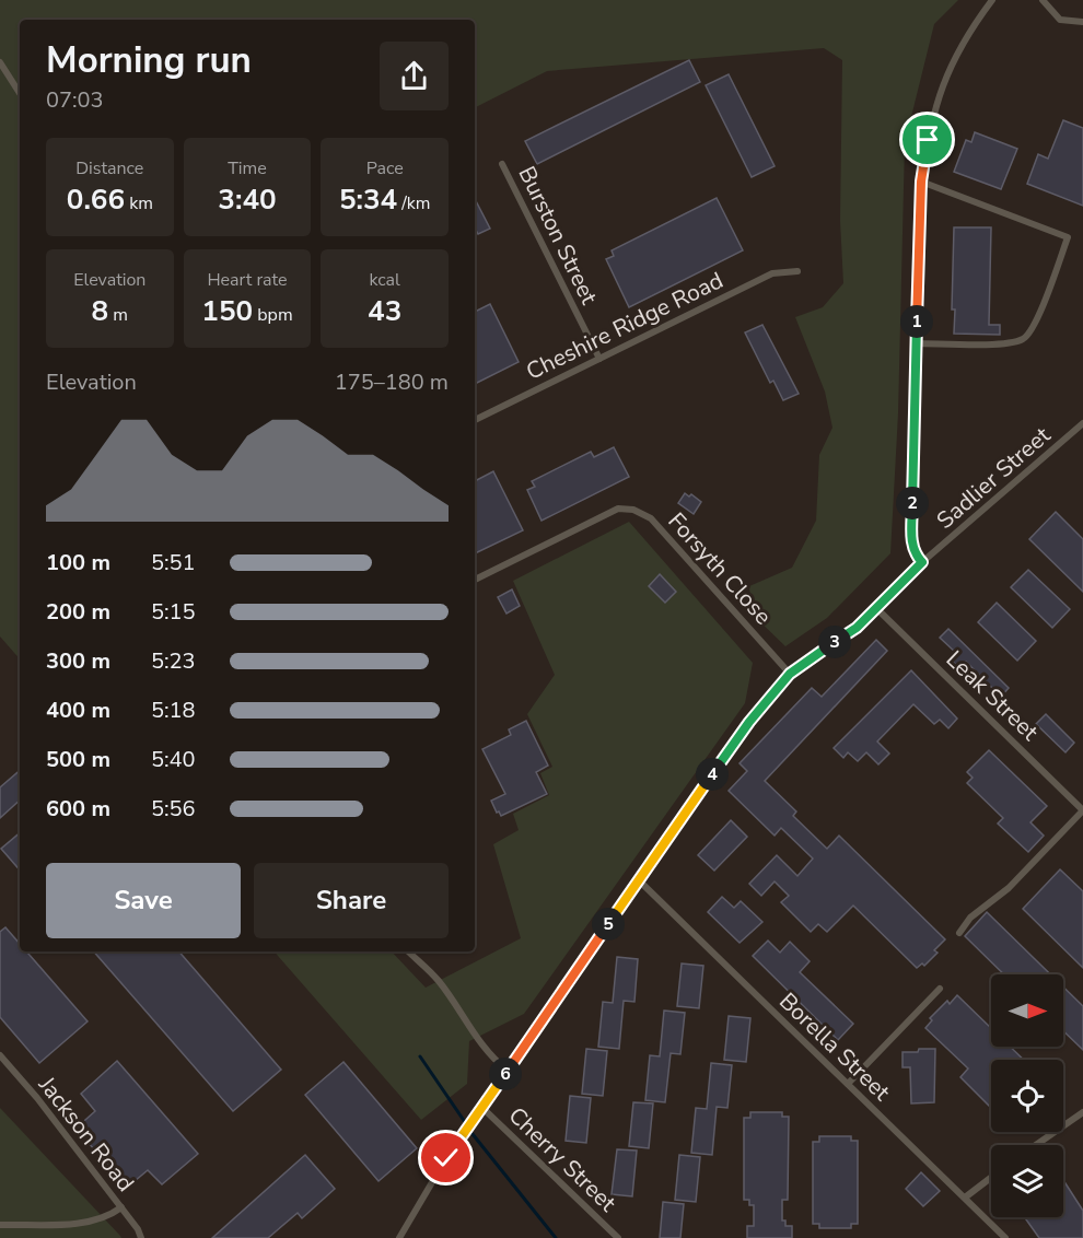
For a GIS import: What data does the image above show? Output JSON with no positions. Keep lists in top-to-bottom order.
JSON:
{
  "streets": {
    "lane": [
      "Burston Street",
      "Cheshire Ridge Road",
      "Sadlier Street",
      "Forsyth Close",
      "Leak Street",
      "Borella Street",
      "Jackson Road",
      "Cherry Street"
    ]
  },
  "crossings": [
    ["Burston Street", "Cheshire Ridge Road"],
    ["Sadlier Street", "Forsyth Close"],
    ["Sadlier Street", "Leak Street"],
    ["Sadlier Street", "Borella Street"],
    ["Sadlier Street", "Cherry Street"]
  ],
  "north": "right",
  "page": {
    "heading": ["Morning run", "07:03"],
    "stats": [
      ["Distance", "0.66 km"],
      ["Time", "3:40"],
      ["Pace", "5:34 /km"],
      ["Elevation", "8 m"],
      ["Heart rate", "150 bpm"],
      ["kcal", "43"]
    ],
    "pins": [
      "1",
      "2",
      "3",
      "4",
      "5",
      "6"
    ],
    "chart": ["Elevation", "175–180 m"],
    "list": [
      {
        "name": "100 m",
        "note": "5:51"
      },
      {
        "name": "200 m",
        "note": "5:15"
      },
      {
        "name": "300 m",
        "note": "5:23"
      },
      {
        "name": "400 m",
        "note": "5:18"
      },
      {
        "name": "500 m",
        "note": "5:40"
      },
      {
        "name": "600 m",
        "note": "5:56"
      }
    ],
    "buttons": ["Save", "Share"]
  }
}
